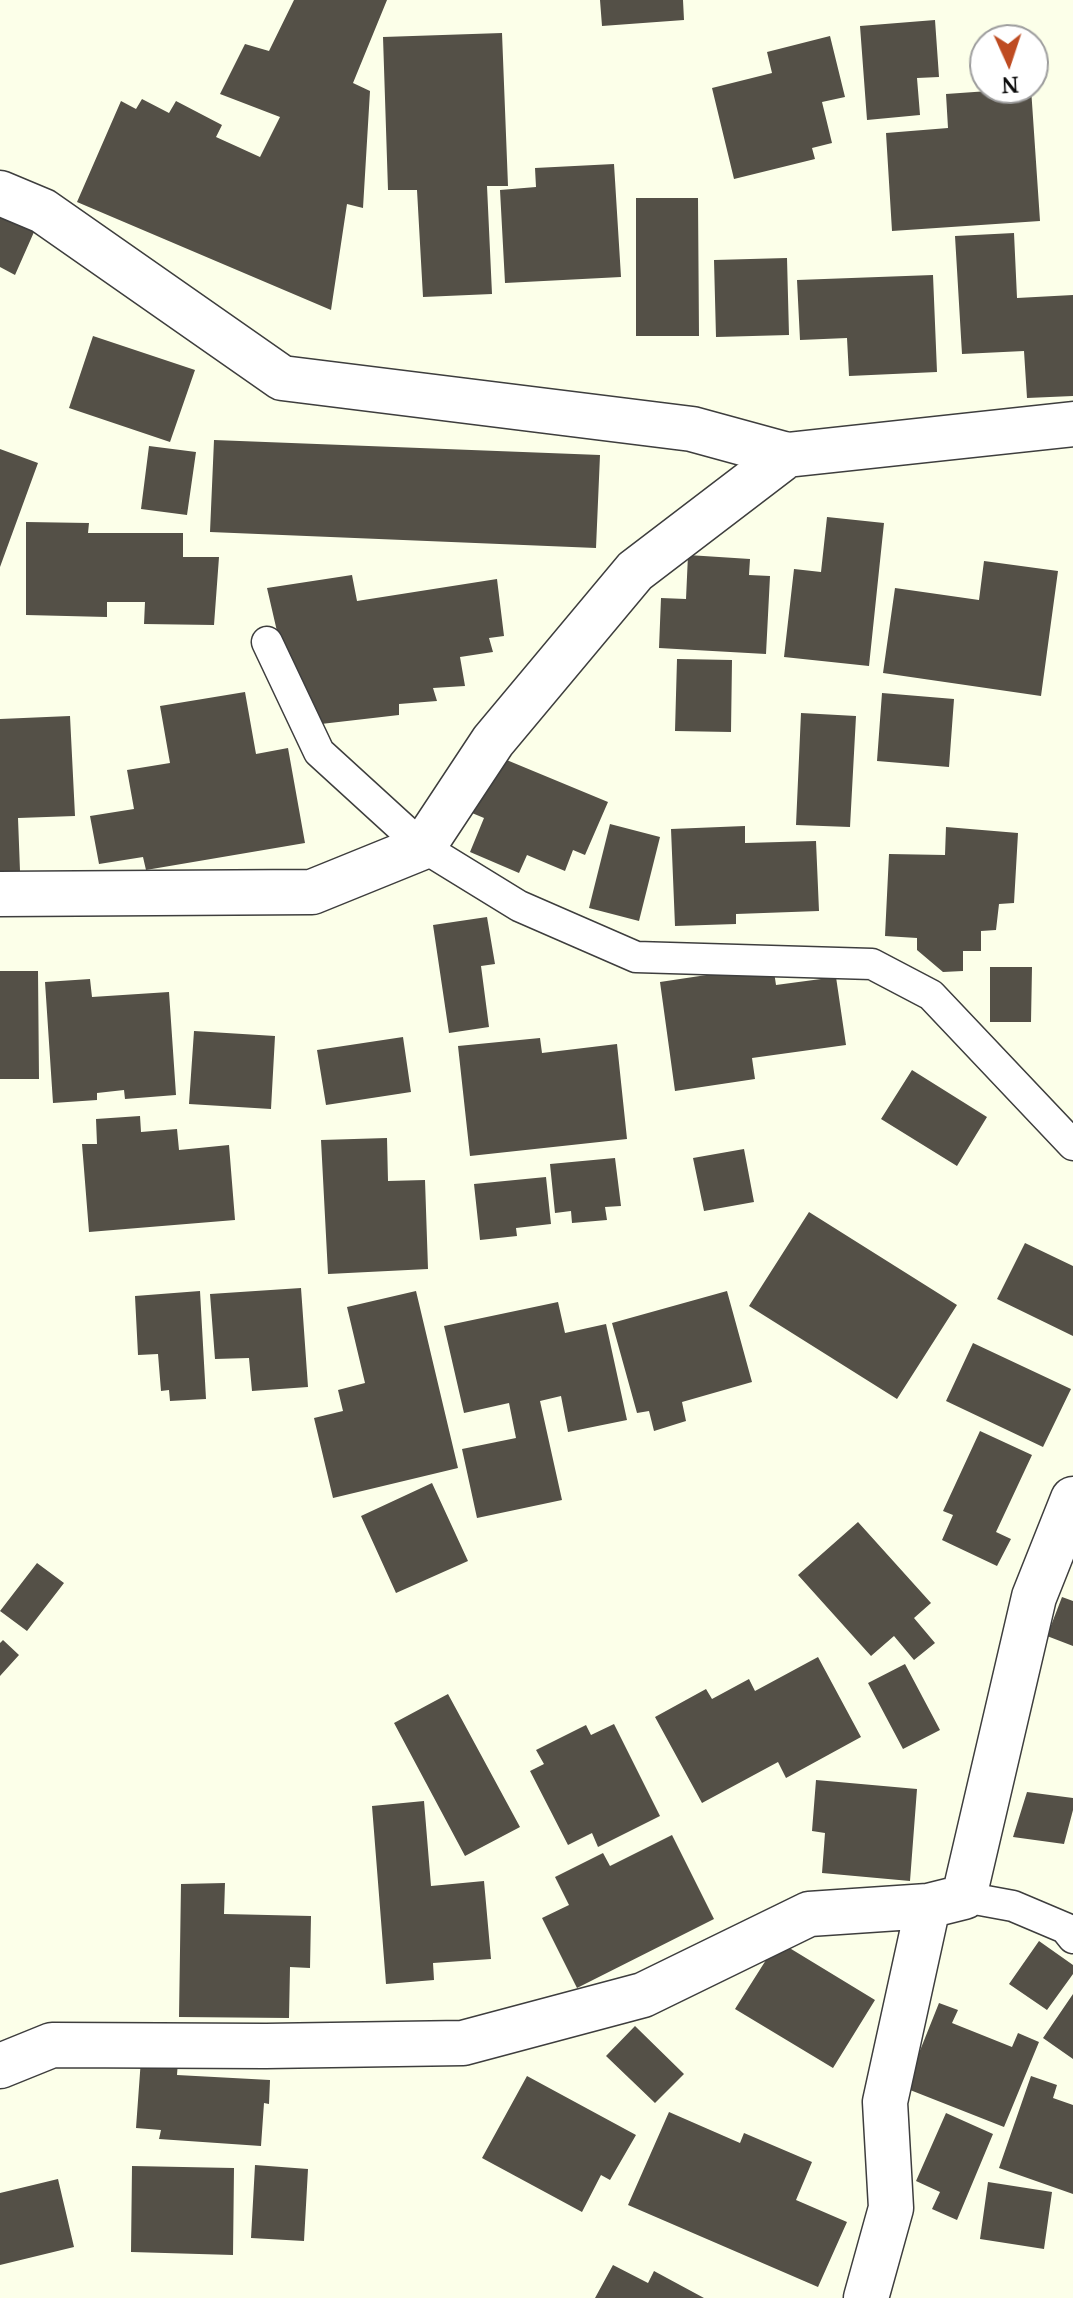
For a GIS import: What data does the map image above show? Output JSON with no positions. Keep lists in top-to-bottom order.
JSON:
{
  "north": "bottom"
}
